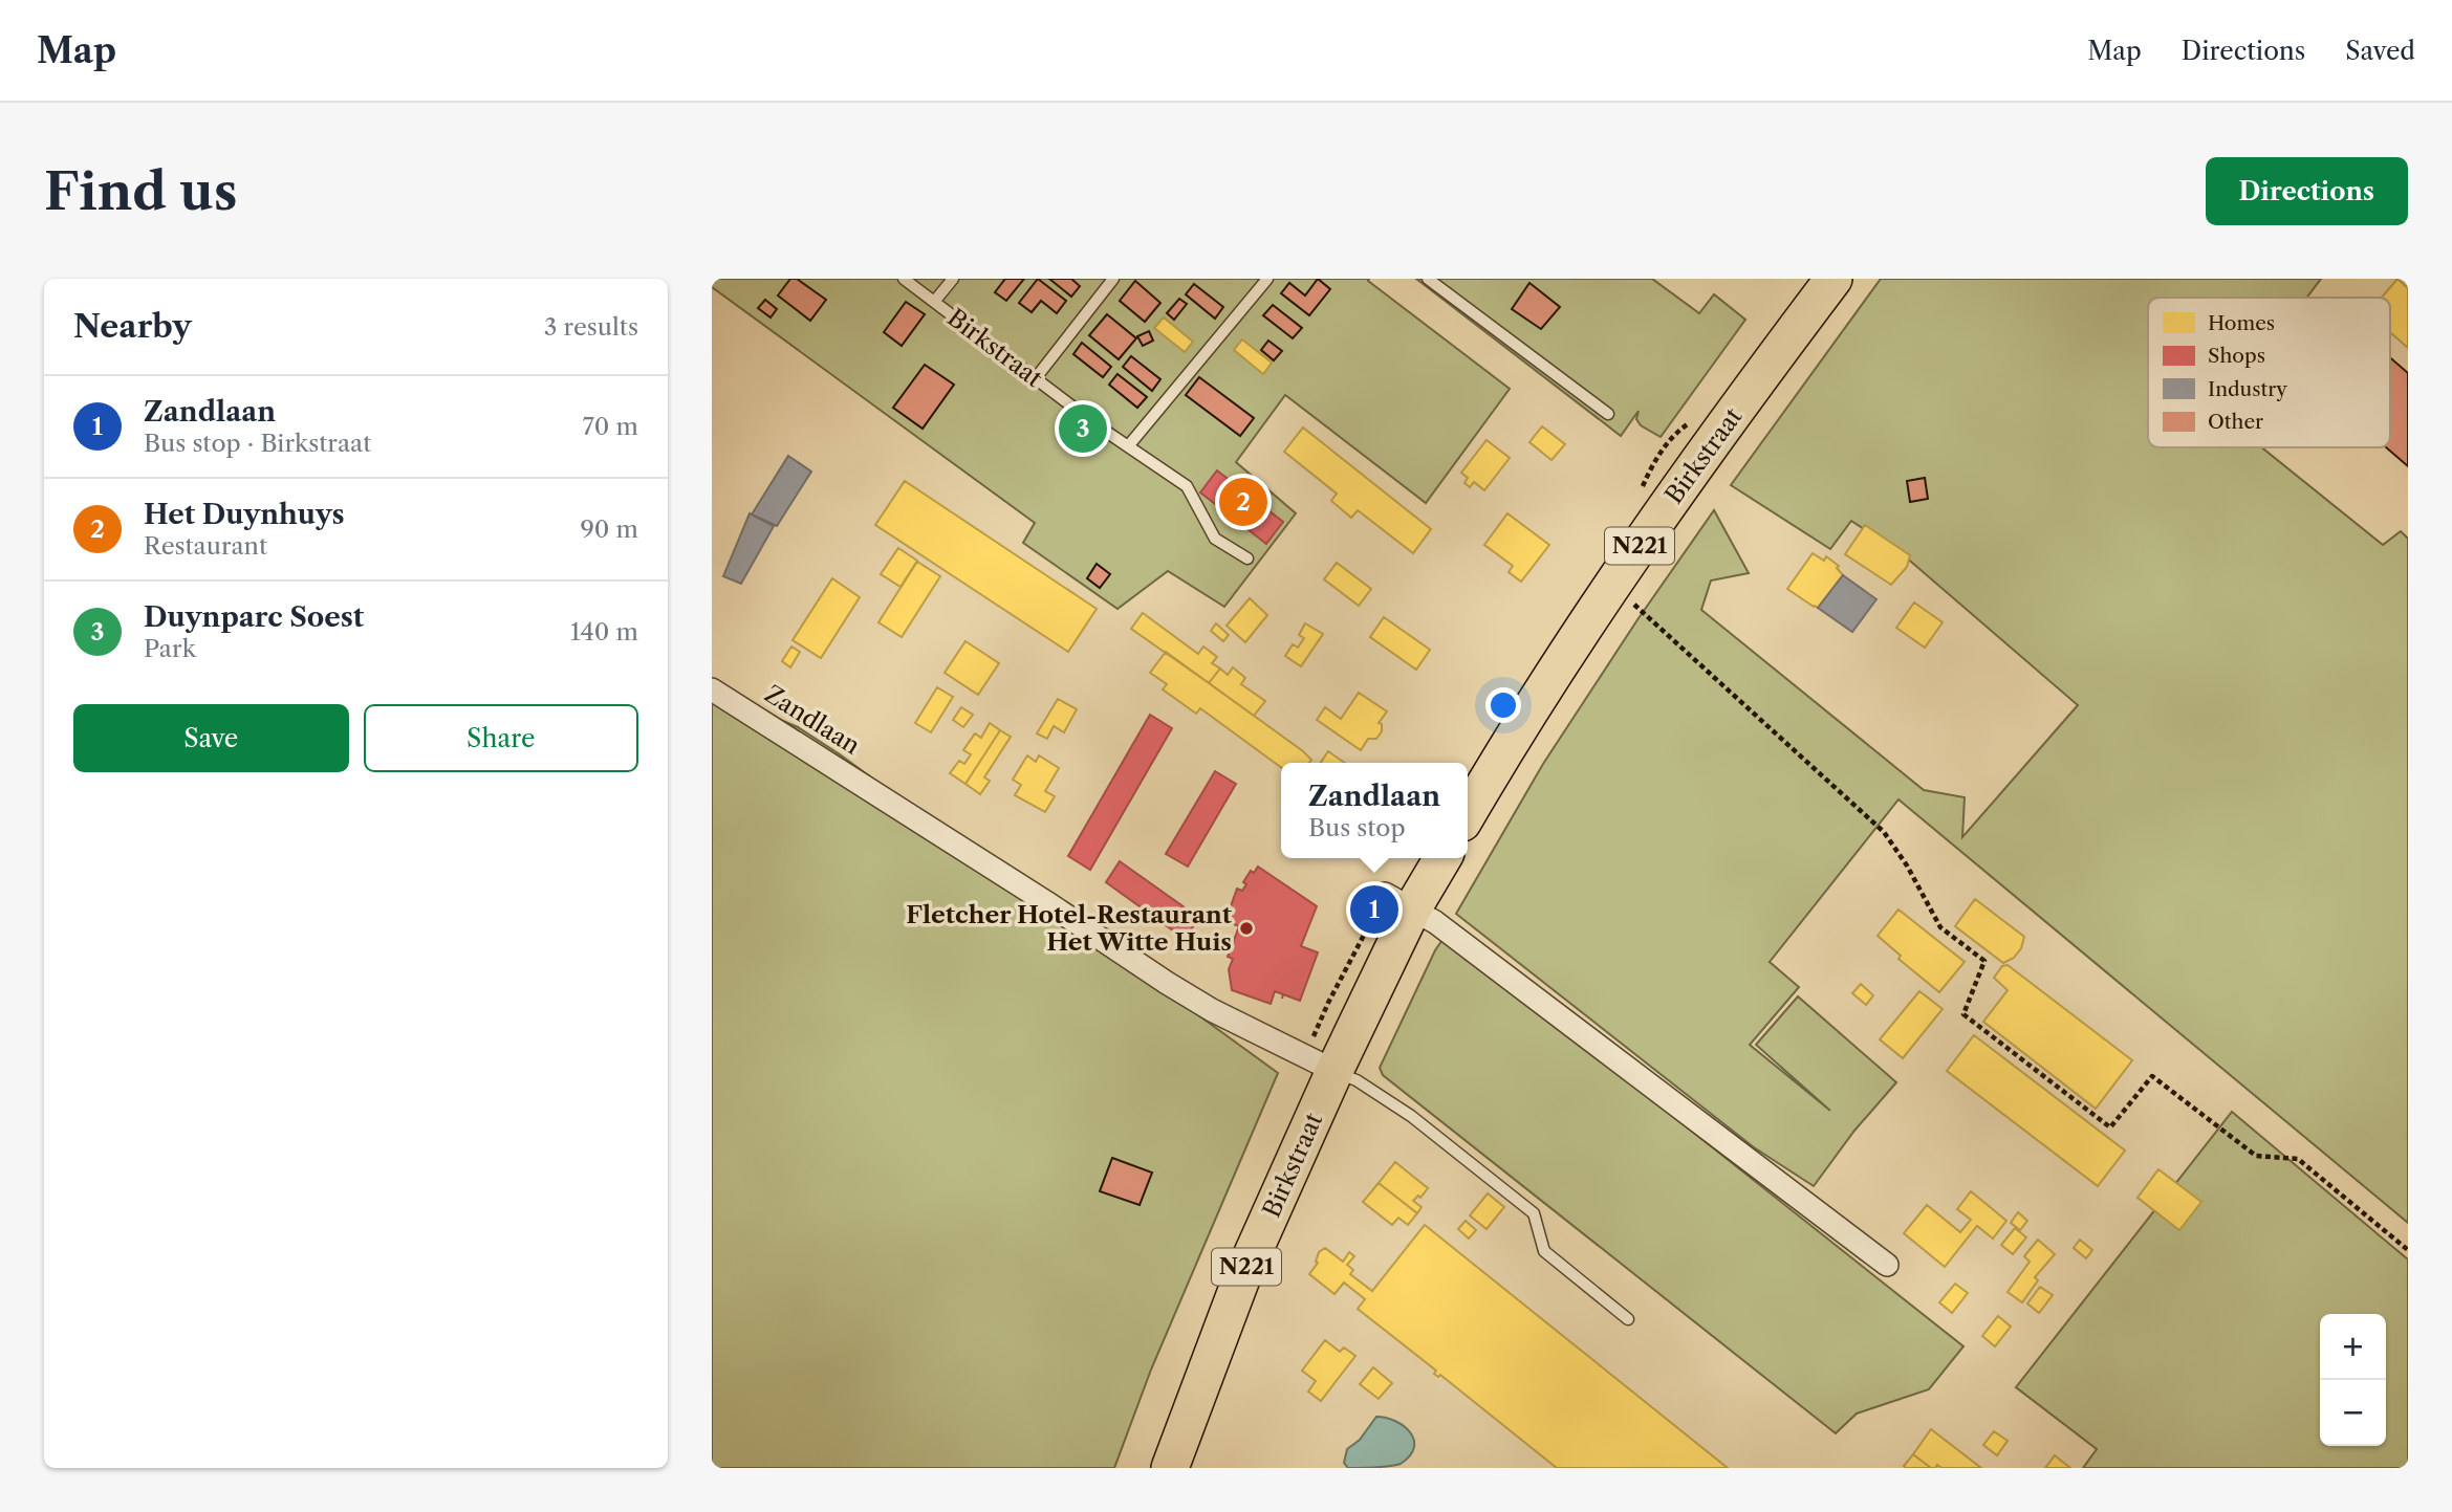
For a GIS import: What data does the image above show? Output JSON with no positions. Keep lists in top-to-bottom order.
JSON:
{
  "streets": {
    "main road": ["Birkstraat", "N221"],
    "street": ["Zandlaan"]
  },
  "crossings": [
    ["Birkstraat", "Zandlaan"]
  ],
  "places": ["Fletcher Hotel-Restaurant Het Witte Huis"],
  "legend": [
    "Homes",
    "Shops",
    "Industry",
    "Other"
  ],
  "page": {
    "header": "Map",
    "nav": ["Map", "Directions", "Saved"],
    "buttons": [
      "Directions",
      ["Save", "Share"]
    ],
    "title": "Find us",
    "heading": ["Nearby", "3 results"],
    "list": [
      {
        "mark": "1",
        "name": "Zandlaan",
        "note": "Bus stop · Birkstraat",
        "value": "70 m"
      },
      {
        "mark": "2",
        "name": "Het Duynhuys",
        "note": "Restaurant",
        "value": "90 m"
      },
      {
        "mark": "3",
        "name": "Duynparc Soest",
        "note": "Park",
        "value": "140 m"
      }
    ],
    "pins": ["3", "2", "1"],
    "popup": ["Zandlaan", "Bus stop"],
    "map_buttons": ["+", "−"]
  }
}
